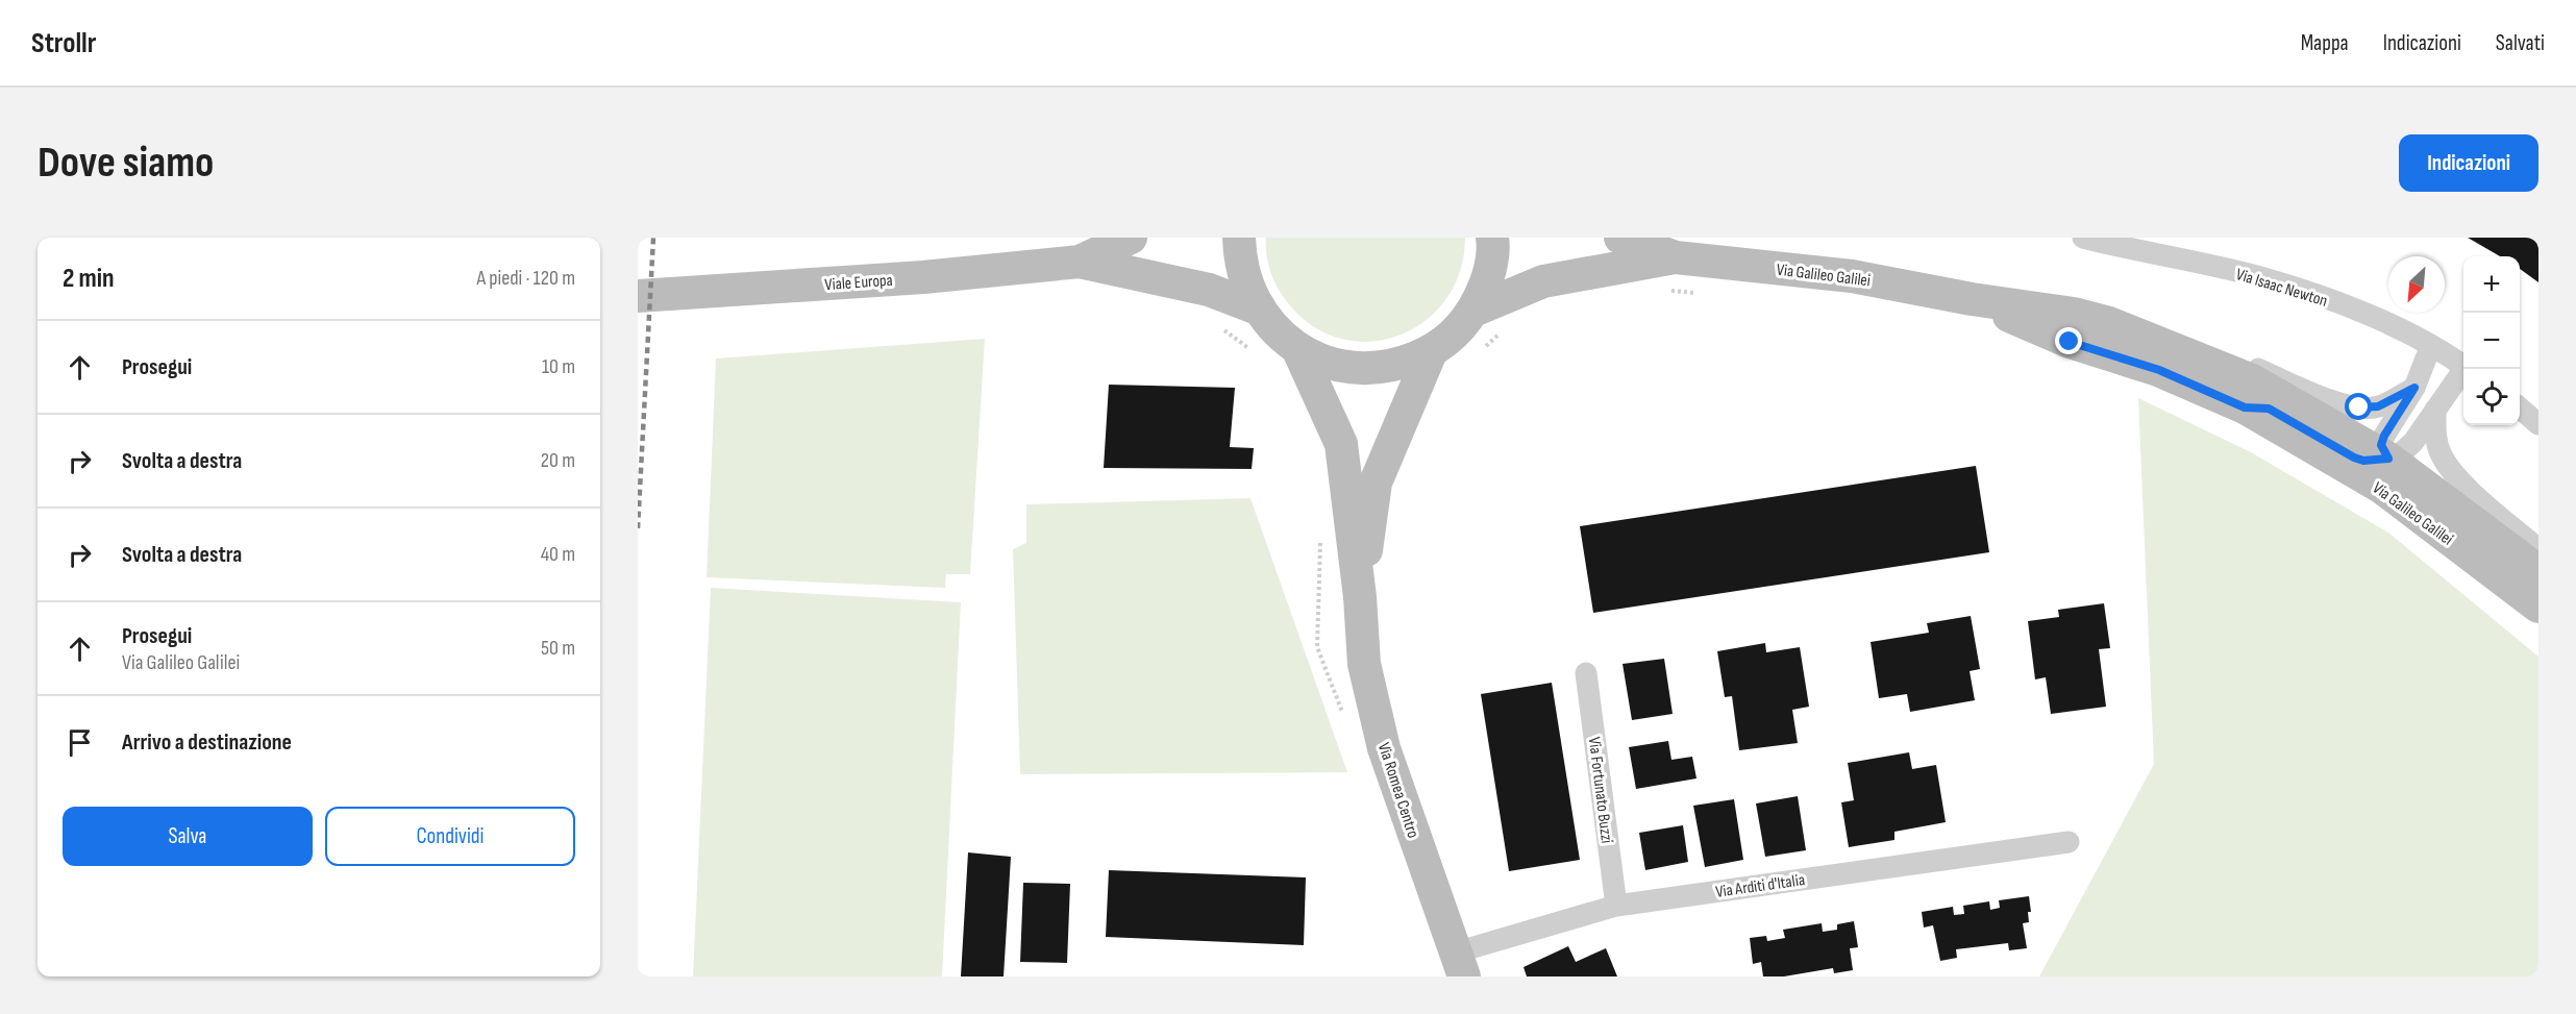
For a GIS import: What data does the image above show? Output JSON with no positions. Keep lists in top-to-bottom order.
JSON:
{
  "streets": {
    "main road": ["Via Galileo Galilei", "Viale Europa", "Via Romea Centro"],
    "street": ["Via Isaac Newton", "Via Fortunato Buzzi", "Via Arditi d'Italia"]
  },
  "crossings": [
    ["Via Romea Centro", "Via Arditi d'Italia"],
    ["Via Fortunato Buzzi", "Via Arditi d'Italia"]
  ],
  "north": "bottom left",
  "page": {
    "header": "Strollr",
    "nav": ["Mappa", "Indicazioni", "Salvati"],
    "buttons": [
      "Indicazioni",
      ["Salva", "Condividi"]
    ],
    "title": "Dove siamo",
    "heading": ["2 min", "A piedi · 120 m"],
    "map_buttons": ["+", "−"],
    "list": [
      ["Prosegui", "10 m"],
      ["Svolta a destra", "20 m"],
      ["Svolta a destra", "40 m"],
      ["Prosegui", "Via Galileo Galilei", "50 m"],
      "Arrivo a destinazione"
    ]
  }
}
